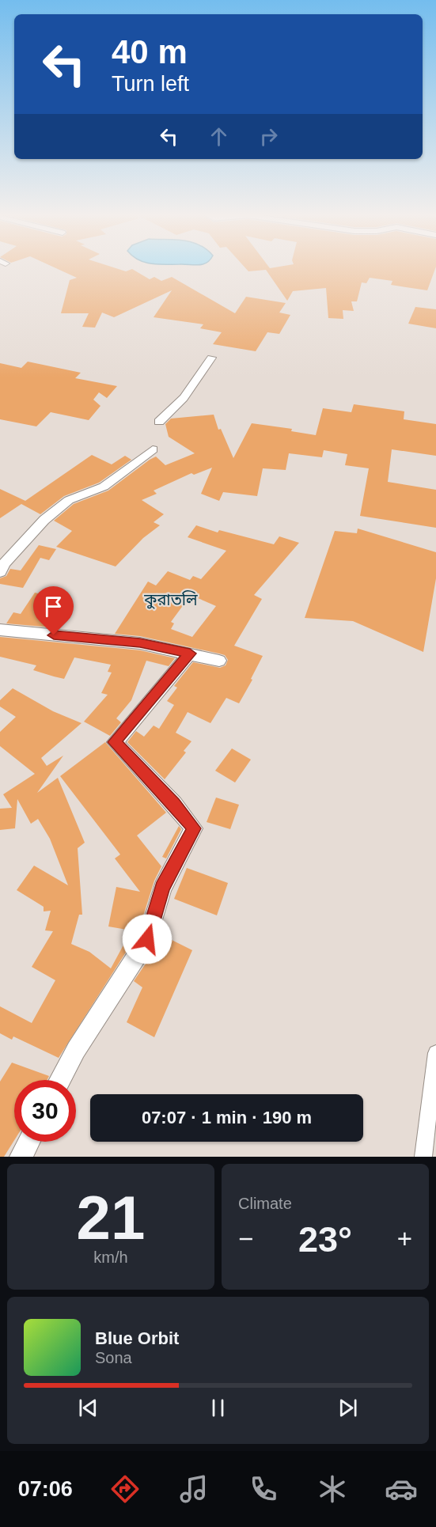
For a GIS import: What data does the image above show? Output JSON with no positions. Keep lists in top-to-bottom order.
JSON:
{
  "districts": ["কুরাতলি"],
  "page": {
    "turn": ["40 m", "Turn left"],
    "limit": "30",
    "trip": "07:07 · 1 min · 190 m",
    "tile": [
      ["21", "km/h"],
      "Climate"
    ],
    "heat": ["−", "23°", "+"],
    "song": ["Blue Orbit", "Sona"],
    "tabs": "07:06"
  }
}
